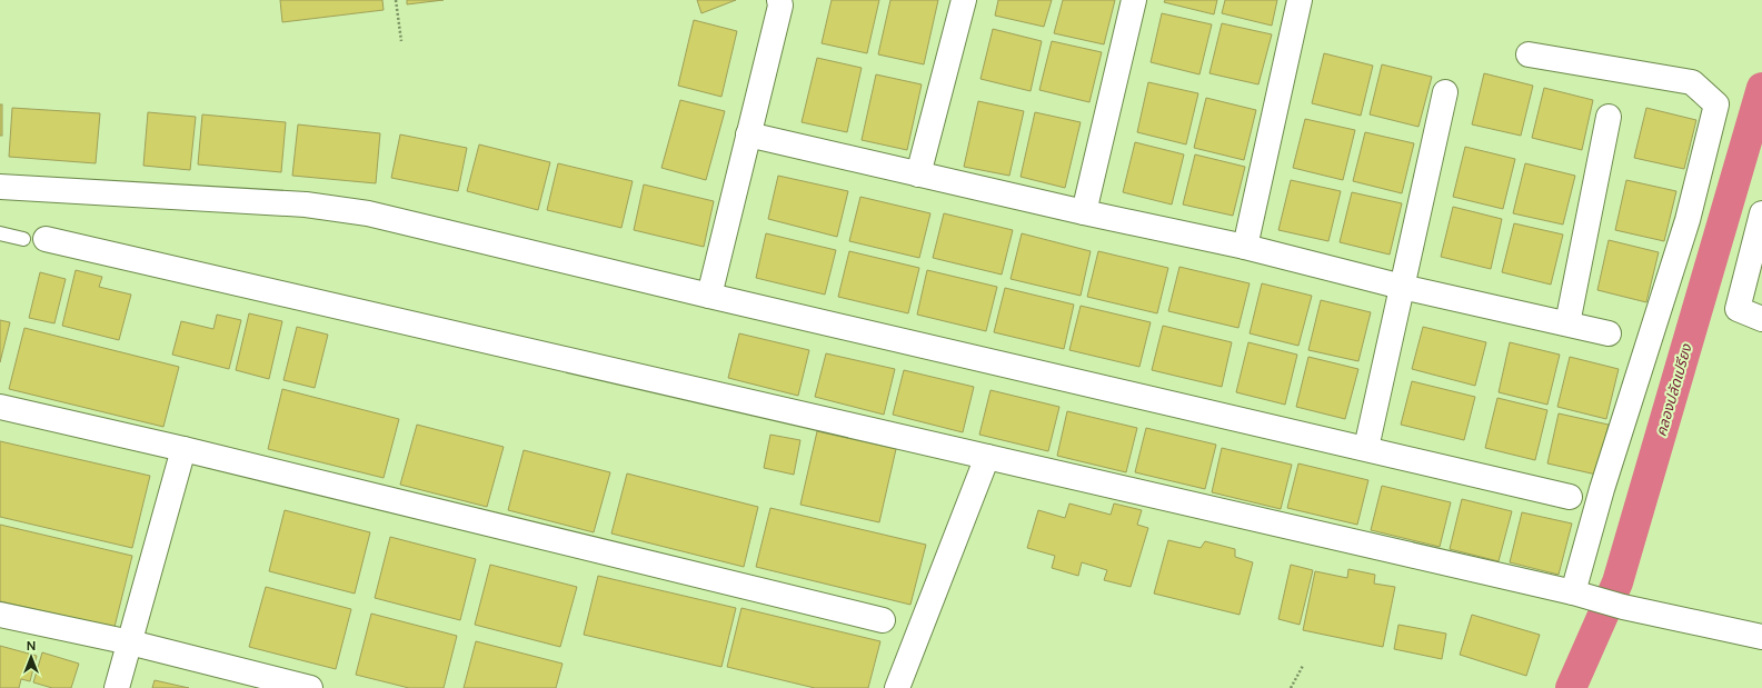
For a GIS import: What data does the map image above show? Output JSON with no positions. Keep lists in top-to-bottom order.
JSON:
{
  "water": ["คลองปลัดเปรียง"],
  "north": "top"
}
